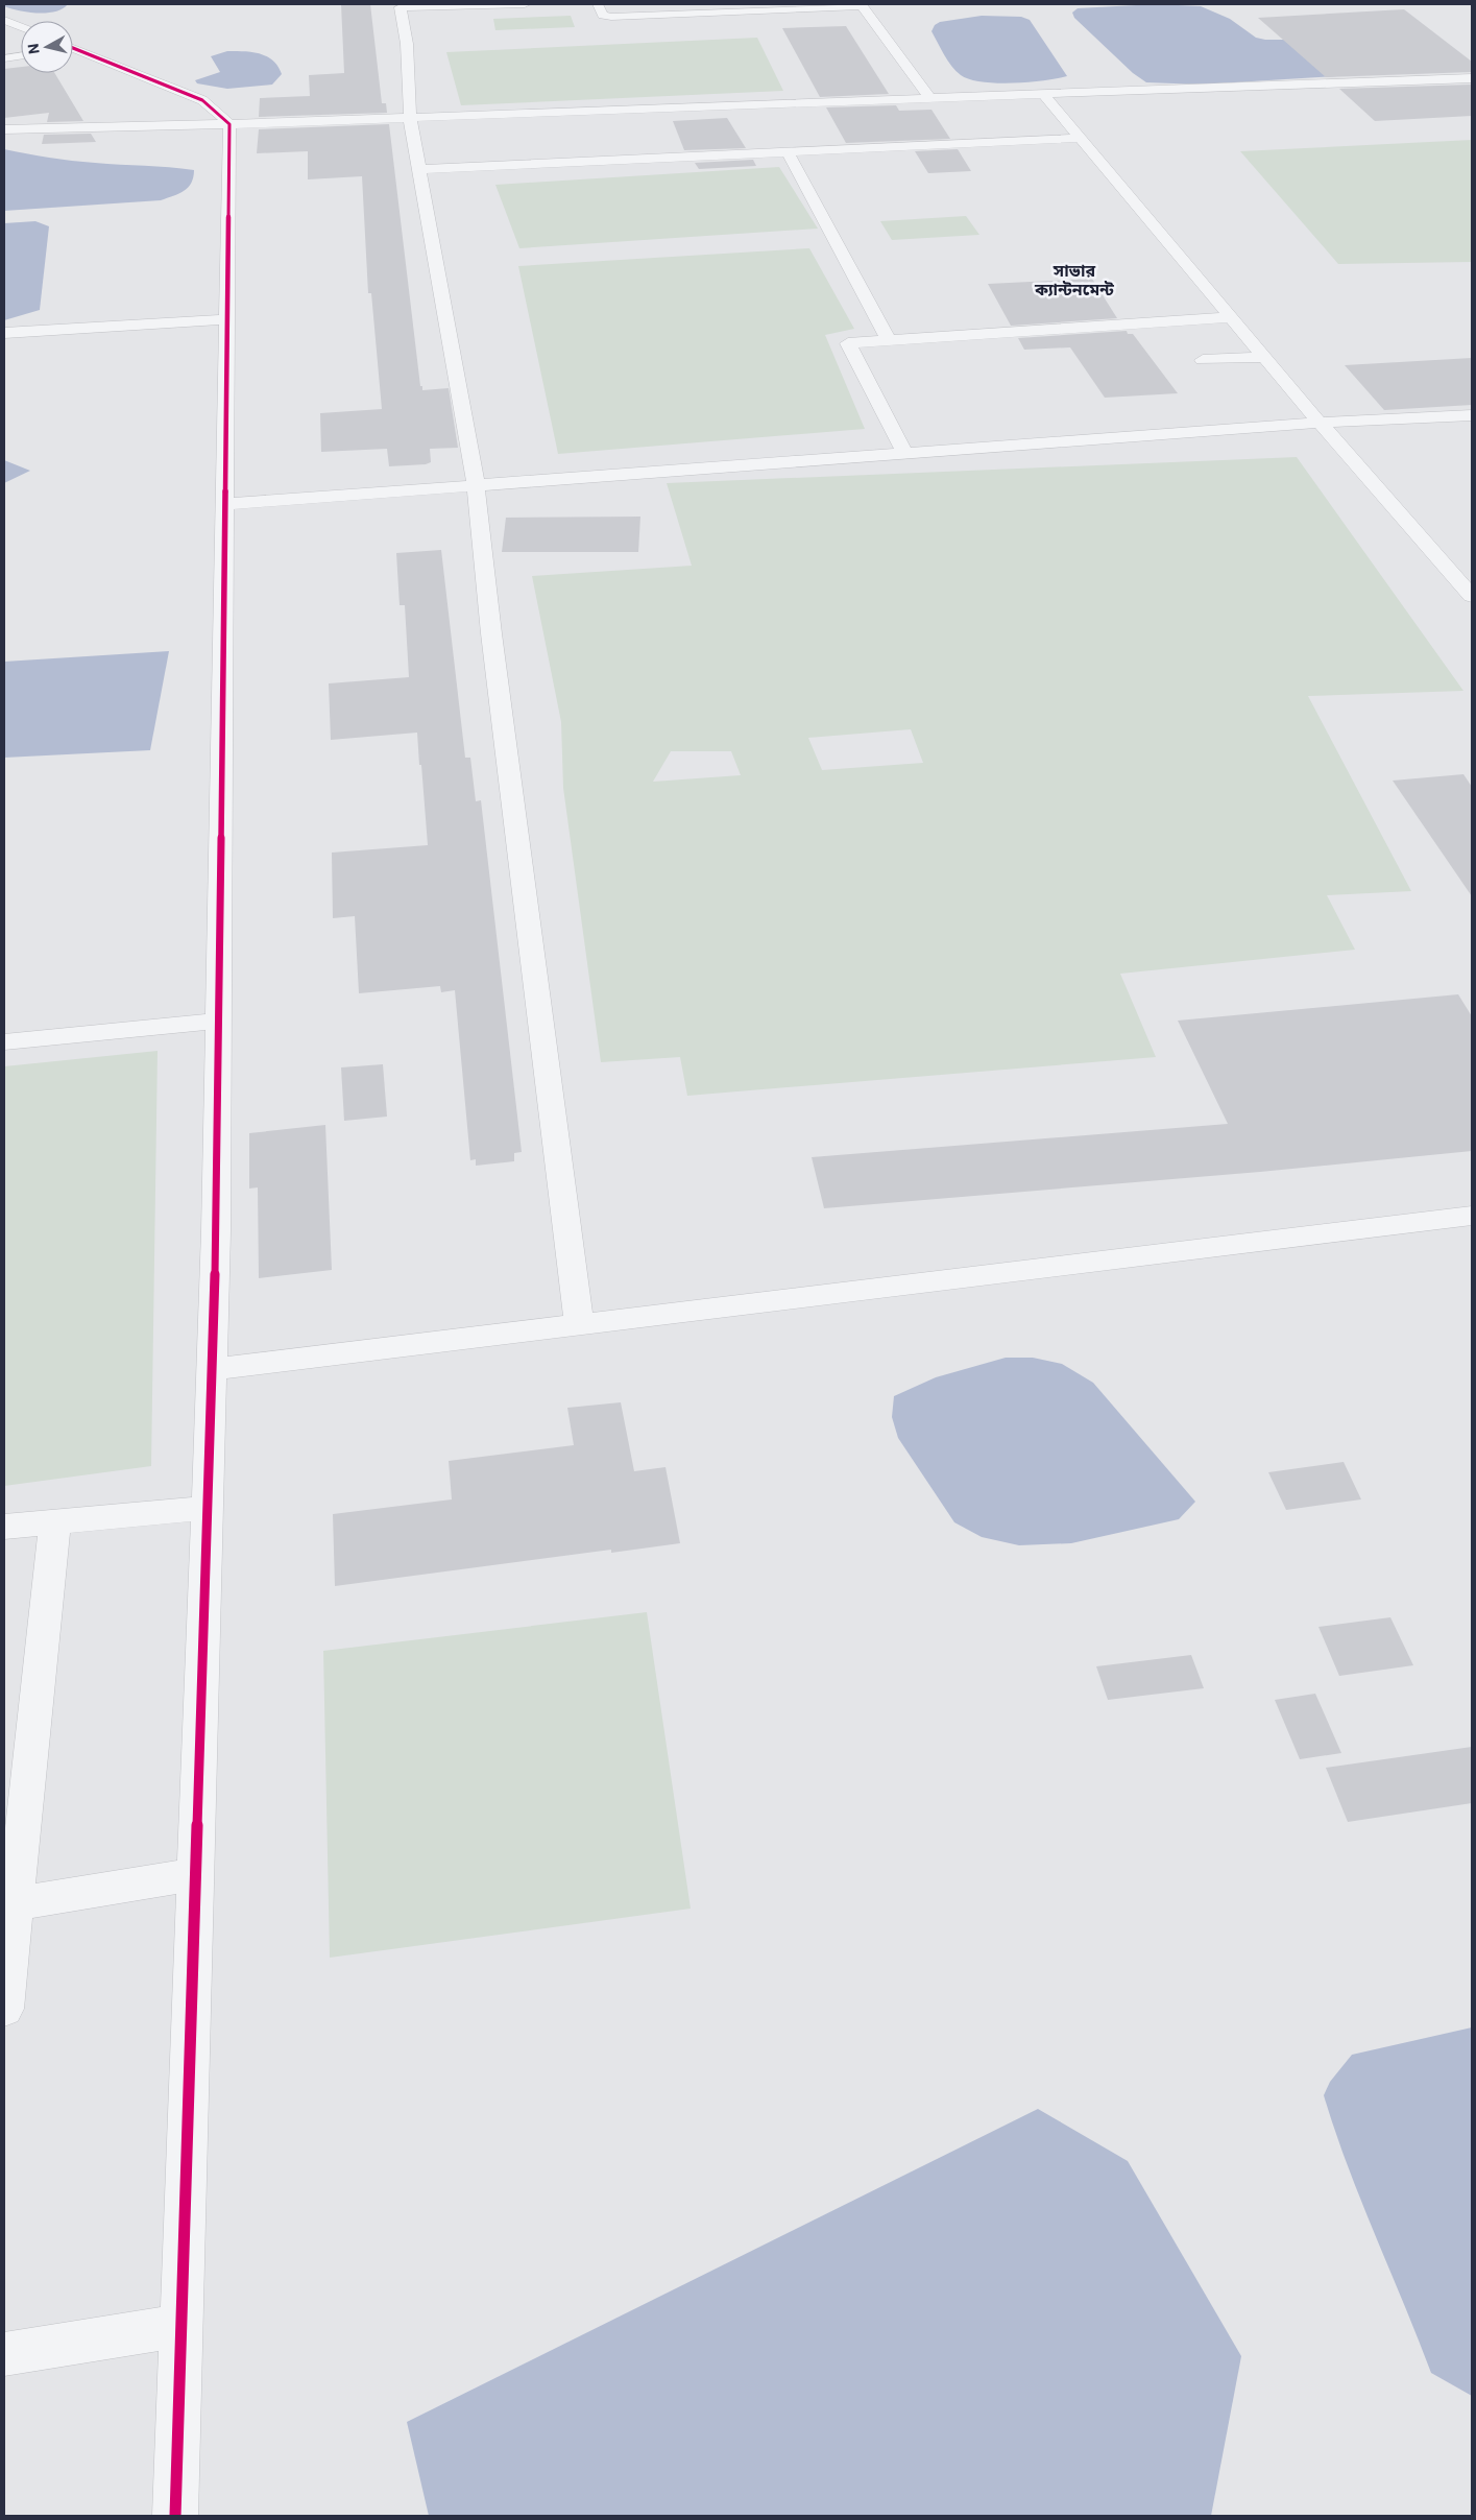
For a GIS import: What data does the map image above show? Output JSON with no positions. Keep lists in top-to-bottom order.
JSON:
{
  "districts": ["সাভার ক্যান্টনমেন্ট"],
  "north": "left"
}
